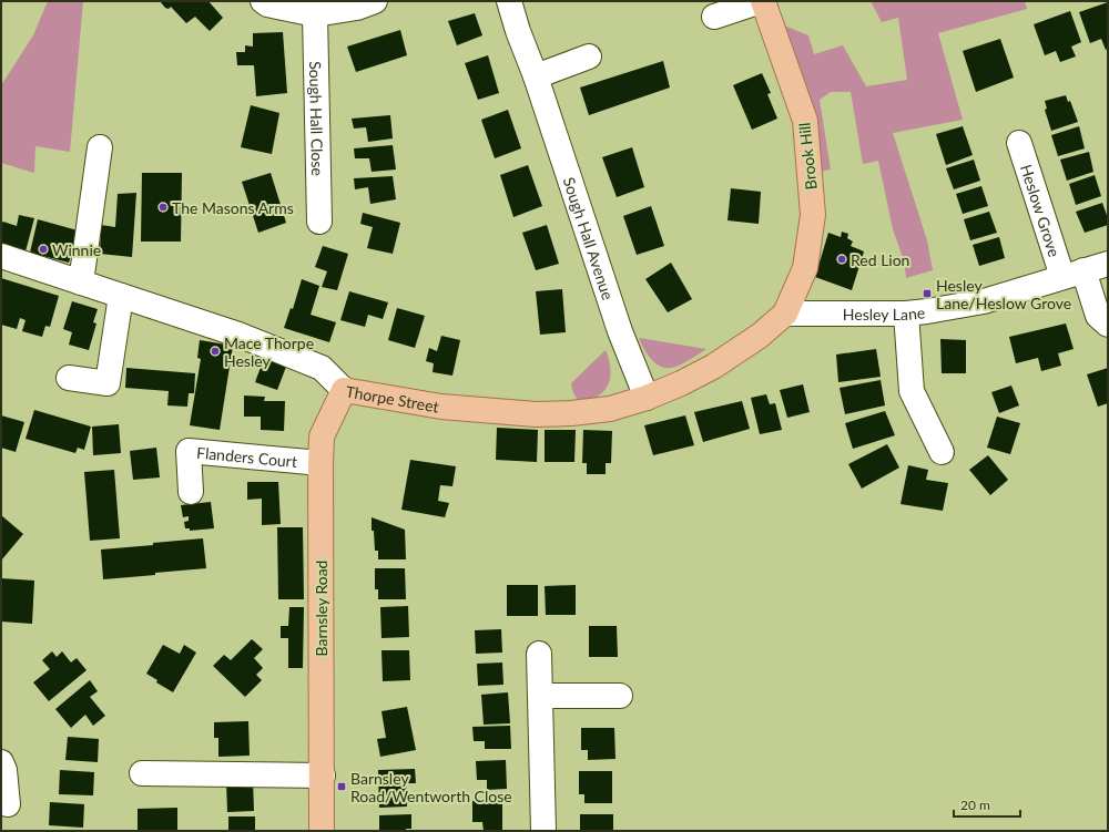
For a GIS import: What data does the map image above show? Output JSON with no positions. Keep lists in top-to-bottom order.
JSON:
{
  "streets": {
    "main road": ["Brook Hill", "Thorpe Street", "Barnsley Road"],
    "street": [
      "Sough Hall Close",
      "Heslow Grove",
      "Sough Hall Avenue",
      "Hesley Lane",
      "Flanders Court"
    ]
  },
  "crossings": [
    ["Brook Hill", "Hesley Lane"],
    ["Brook Hill", "Thorpe Street"],
    ["Heslow Grove", "Hesley Lane"],
    ["Sough Hall Avenue", "Thorpe Street"],
    ["Hesley Lane", "Thorpe Street"],
    ["Thorpe Street", "Barnsley Road"],
    ["Flanders Court", "Barnsley Road"]
  ],
  "places": {
    "other": [
      "The Masons Arms",
      "Winnie",
      "Red Lion",
      "Mace Thorpe Hesley"
    ],
    "transit": ["Hesley Lane/Heslow Grove", "Barnsley Road/Wentworth Close"]
  },
  "scale_bar": "20 m"
}
